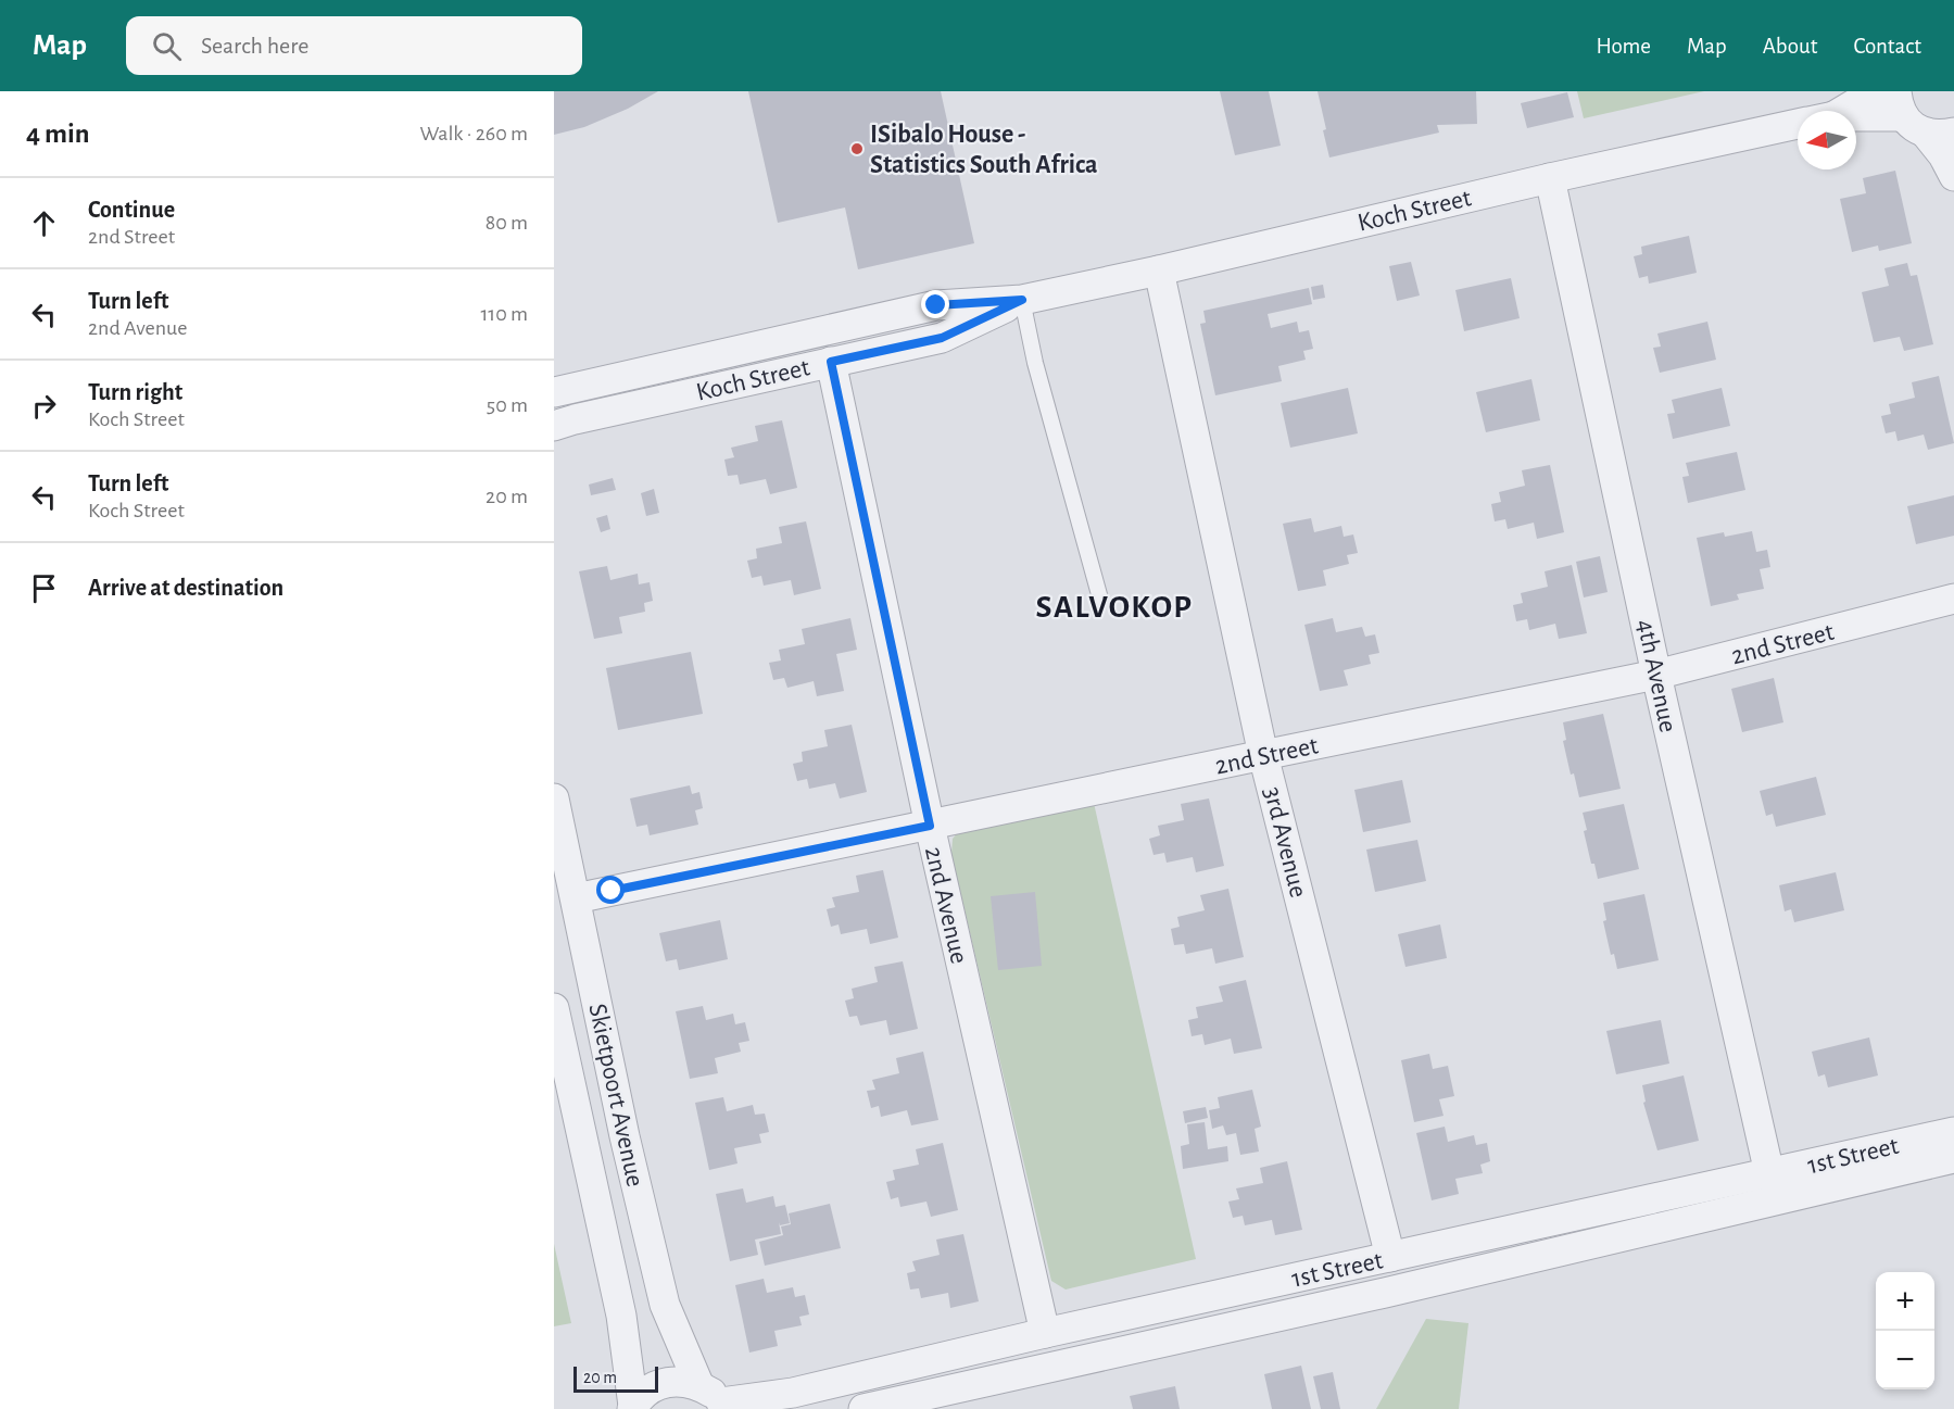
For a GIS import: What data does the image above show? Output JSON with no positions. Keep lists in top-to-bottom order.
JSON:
{
  "streets": {
    "street": [
      "Koch Street",
      "2nd Street",
      "4th Avenue",
      "3rd Avenue",
      "2nd Avenue",
      "Skietpoort Avenue",
      "1st Street"
    ]
  },
  "crossings": [
    ["Koch Street", "4th Avenue"],
    ["Koch Street", "3rd Avenue"],
    ["Koch Street", "2nd Avenue"],
    ["2nd Street", "4th Avenue"],
    ["2nd Street", "3rd Avenue"],
    ["2nd Street", "2nd Avenue"],
    ["2nd Street", "Skietpoort Avenue"],
    ["4th Avenue", "1st Street"],
    ["3rd Avenue", "1st Street"],
    ["2nd Avenue", "1st Street"],
    ["Skietpoort Avenue", "1st Street"]
  ],
  "districts": ["SALVOKOP"],
  "places": ["ISibalo House - Statistics South Africa"],
  "scale_bar": "20 m",
  "north": "left",
  "page": {
    "header": "Map",
    "search": "Search here",
    "nav": [
      "Home",
      "Map",
      "About",
      "Contact"
    ],
    "heading": ["4 min", "Walk · 260 m"],
    "list": [
      ["Continue", "2nd Street", "80 m"],
      ["Turn left", "2nd Avenue", "110 m"],
      ["Turn right", "Koch Street", "50 m"],
      ["Turn left", "Koch Street", "20 m"],
      "Arrive at destination"
    ],
    "map_buttons": ["+", "−"],
    "scale": "20 m"
  }
}
